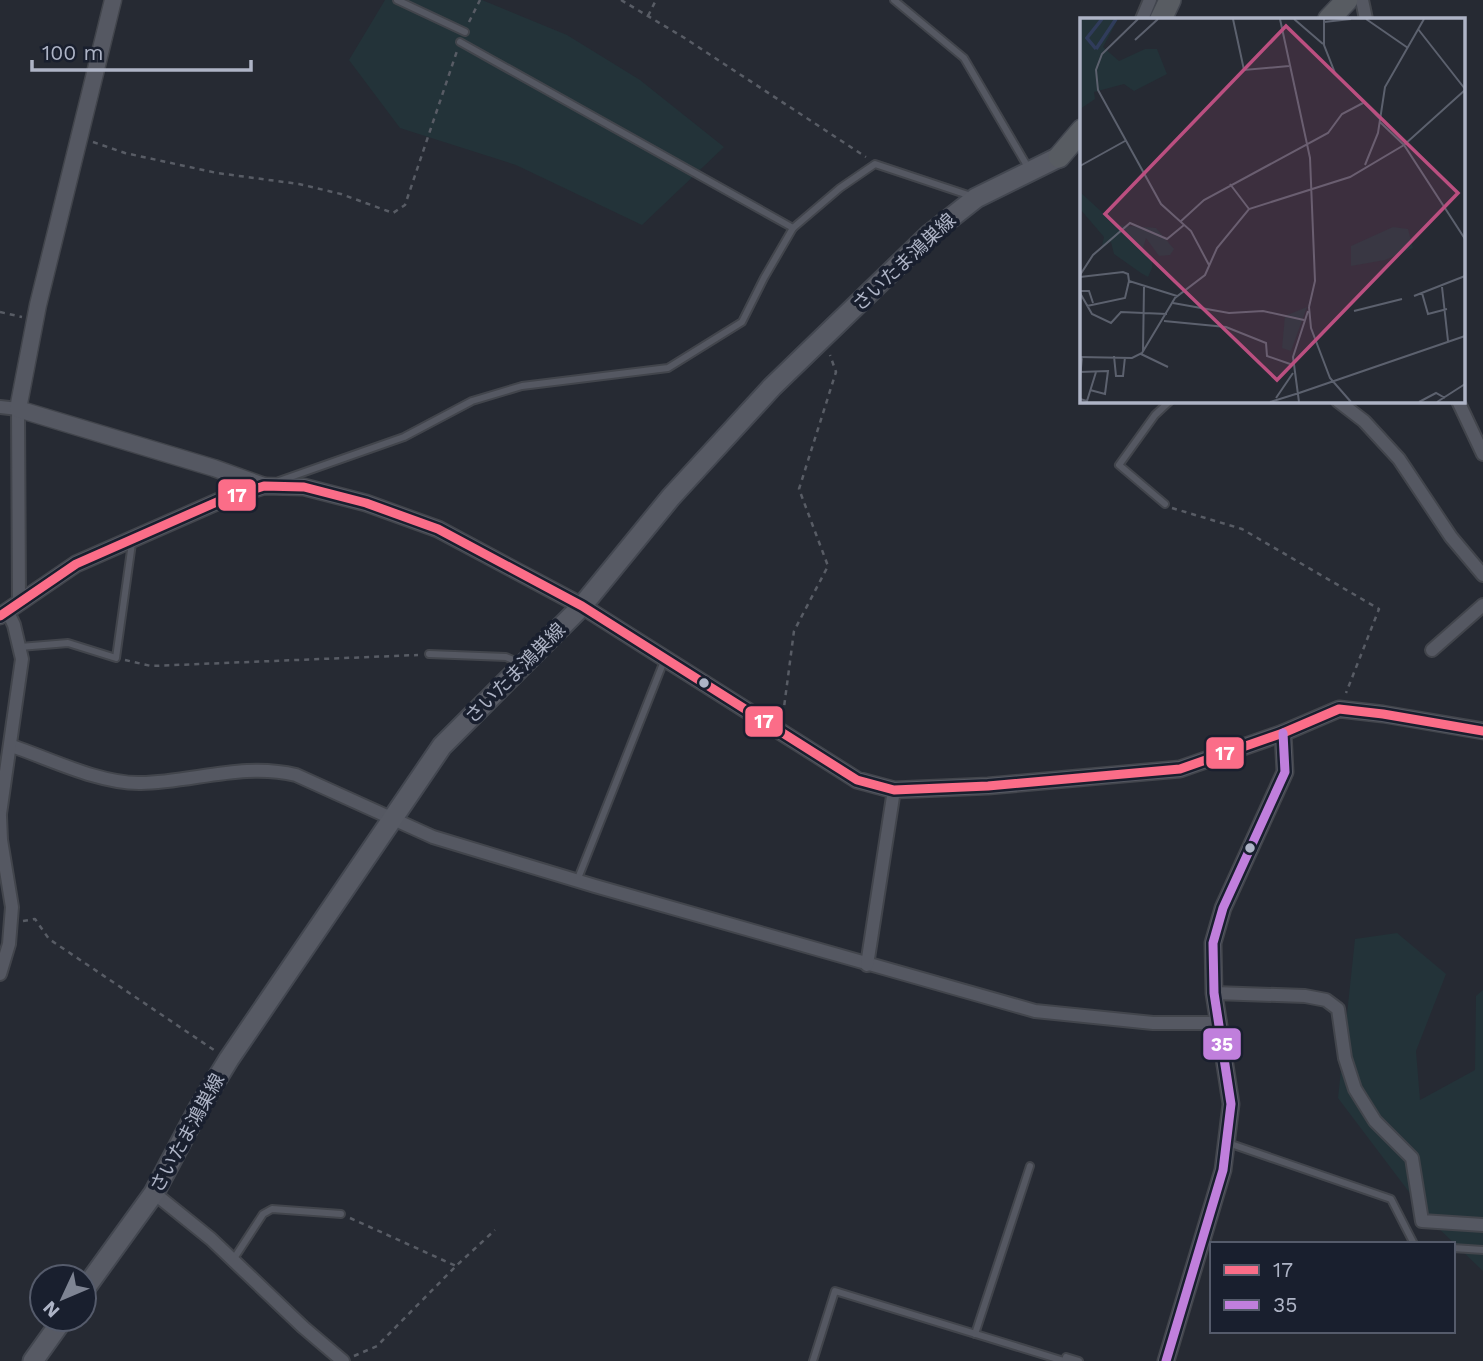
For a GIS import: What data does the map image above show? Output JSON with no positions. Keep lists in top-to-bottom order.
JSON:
{
  "streets": {
    "main road": ["さいたま鴻巣線"]
  },
  "lines": ["transit line 17", "transit line 35"],
  "legend": ["17", "35"],
  "scale_bar": "100 m",
  "north": "bottom left"
}
